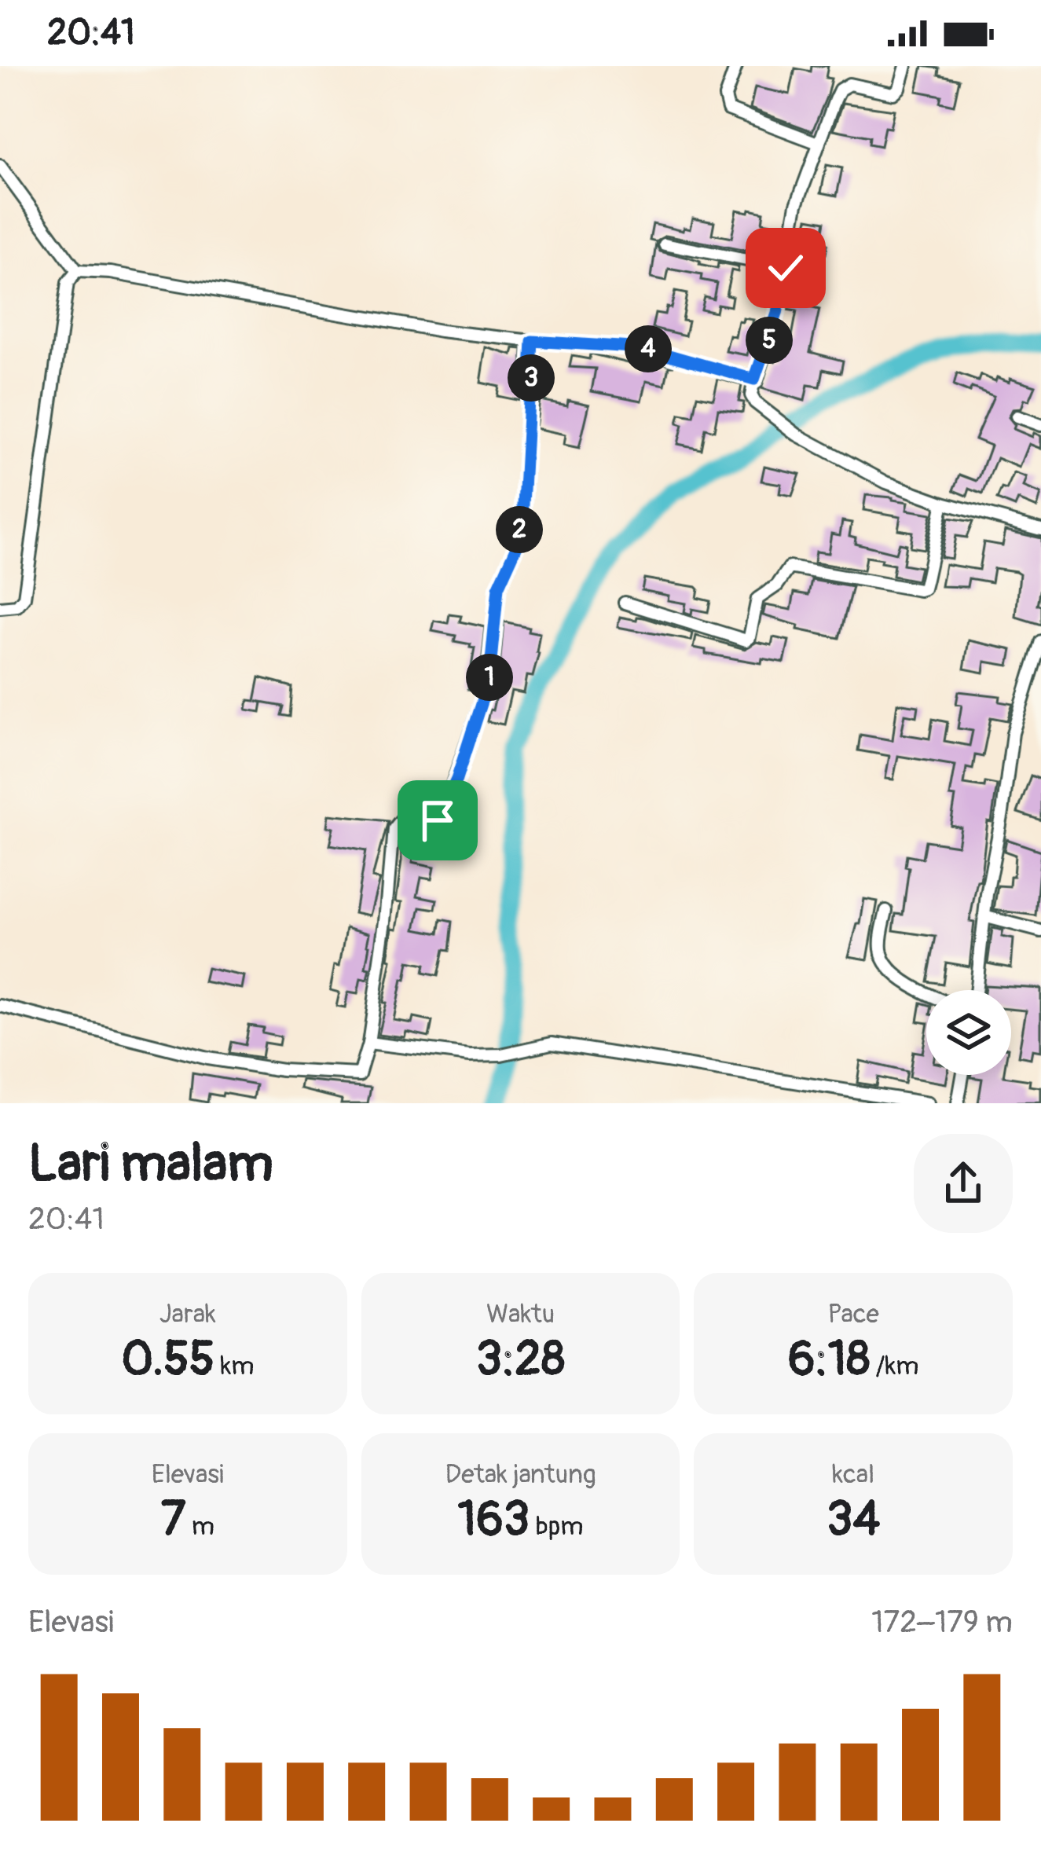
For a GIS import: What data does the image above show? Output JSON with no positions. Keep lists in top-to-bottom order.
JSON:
{
  "page": {
    "status": "20:41",
    "pins": [
      "5",
      "4",
      "3",
      "2",
      "1"
    ],
    "heading": ["Lari malam", "20:41"],
    "stats": [
      ["Jarak", "0.55 km"],
      ["Waktu", "3:28"],
      ["Pace", "6:18 /km"],
      ["Elevasi", "7 m"],
      ["Detak jantung", "163 bpm"],
      ["kcal", "34"]
    ],
    "chart": ["Elevasi", "172–179 m"]
  }
}
